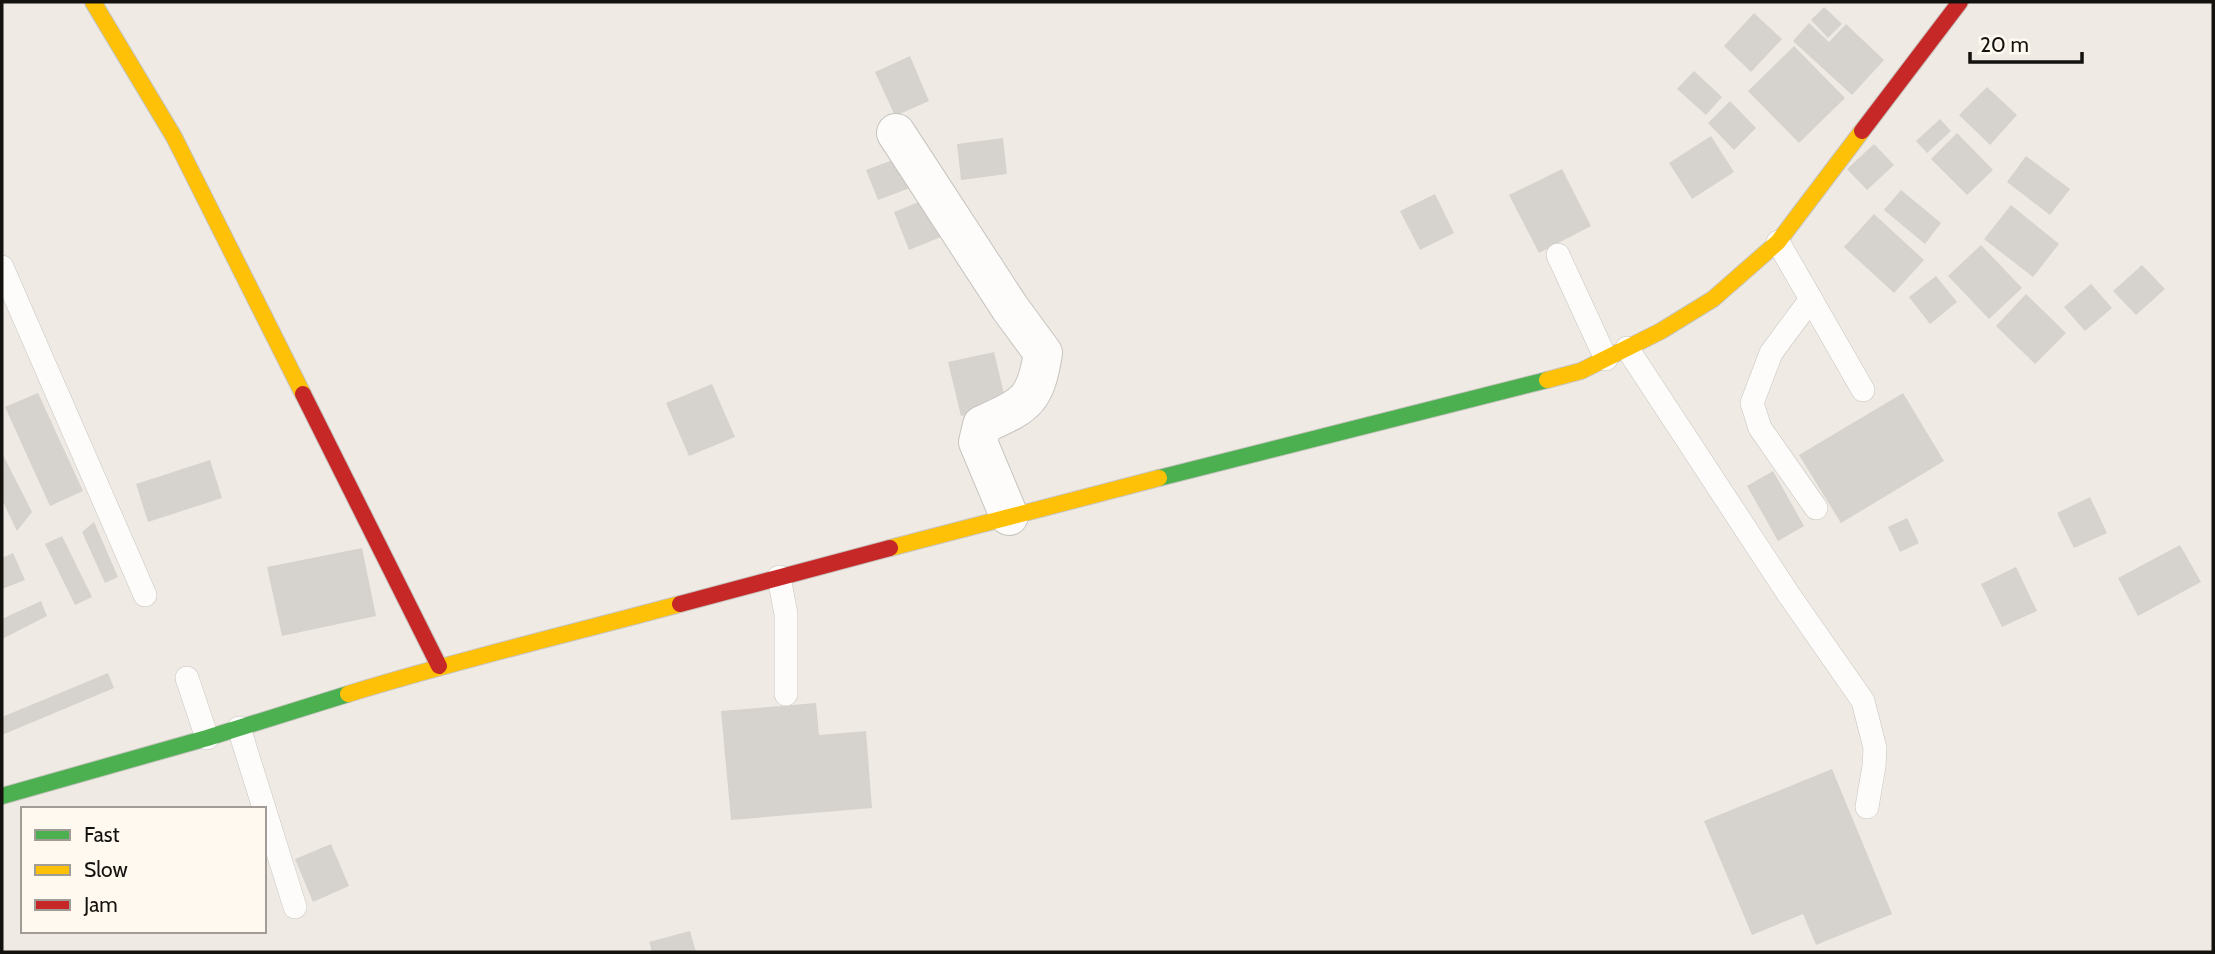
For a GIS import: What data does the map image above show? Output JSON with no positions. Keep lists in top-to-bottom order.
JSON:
{
  "legend": ["Fast", "Slow", "Jam"],
  "scale_bar": "20 m"
}
